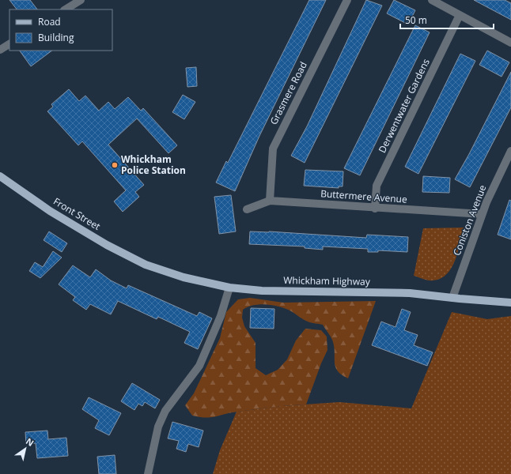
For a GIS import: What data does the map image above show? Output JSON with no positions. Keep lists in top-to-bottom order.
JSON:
{
  "streets": {
    "main road": ["Front Street", "Whickham Highway"],
    "street": [
      "Grasmere Road",
      "Derwentwater Gardens",
      "Buttermere Avenue",
      "Coniston Avenue"
    ]
  },
  "crossings": [
    ["Grasmere Road", "Buttermere Avenue"],
    ["Derwentwater Gardens", "Buttermere Avenue"],
    ["Buttermere Avenue", "Coniston Avenue"],
    ["Front Street", "Whickham Highway"],
    ["Coniston Avenue", "Whickham Highway"]
  ],
  "places": ["Whickham Police Station"],
  "legend": ["Road", "Building"],
  "scale_bar": "50 m",
  "north": "top right"
}
